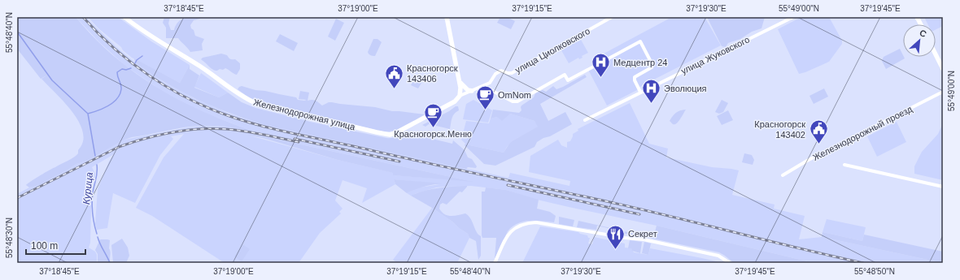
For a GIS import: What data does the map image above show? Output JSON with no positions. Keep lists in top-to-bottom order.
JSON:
{
  "streets": {
    "street": [
      "улица Циолковского",
      "улица Жуковского",
      "Железнодорожная улица",
      "Железнодорожный проезд"
    ]
  },
  "crossings": [
    ["улица Циолковского", "Железнодорожная улица"]
  ],
  "water": ["Курица"],
  "places": {
    "hospital": ["Медцентр 24", "Эволюция"],
    "public building": ["Красногорск 143406", "Красногорск 143402"],
    "cafe": ["OmNom", "Красногорск.Меню"],
    "restaurant": ["Секрет"]
  },
  "scale_bar": "100 m",
  "north": "top right",
  "coordinates": [
    "37°18'45\"E",
    "37°19'00\"E",
    "37°19'15\"E",
    "37°19'30\"E",
    "55°49'00\"N",
    "37°19'45\"E",
    "55°48'40\"N",
    "55°48'30\"N",
    "55°48'50\"N"
  ]
}
